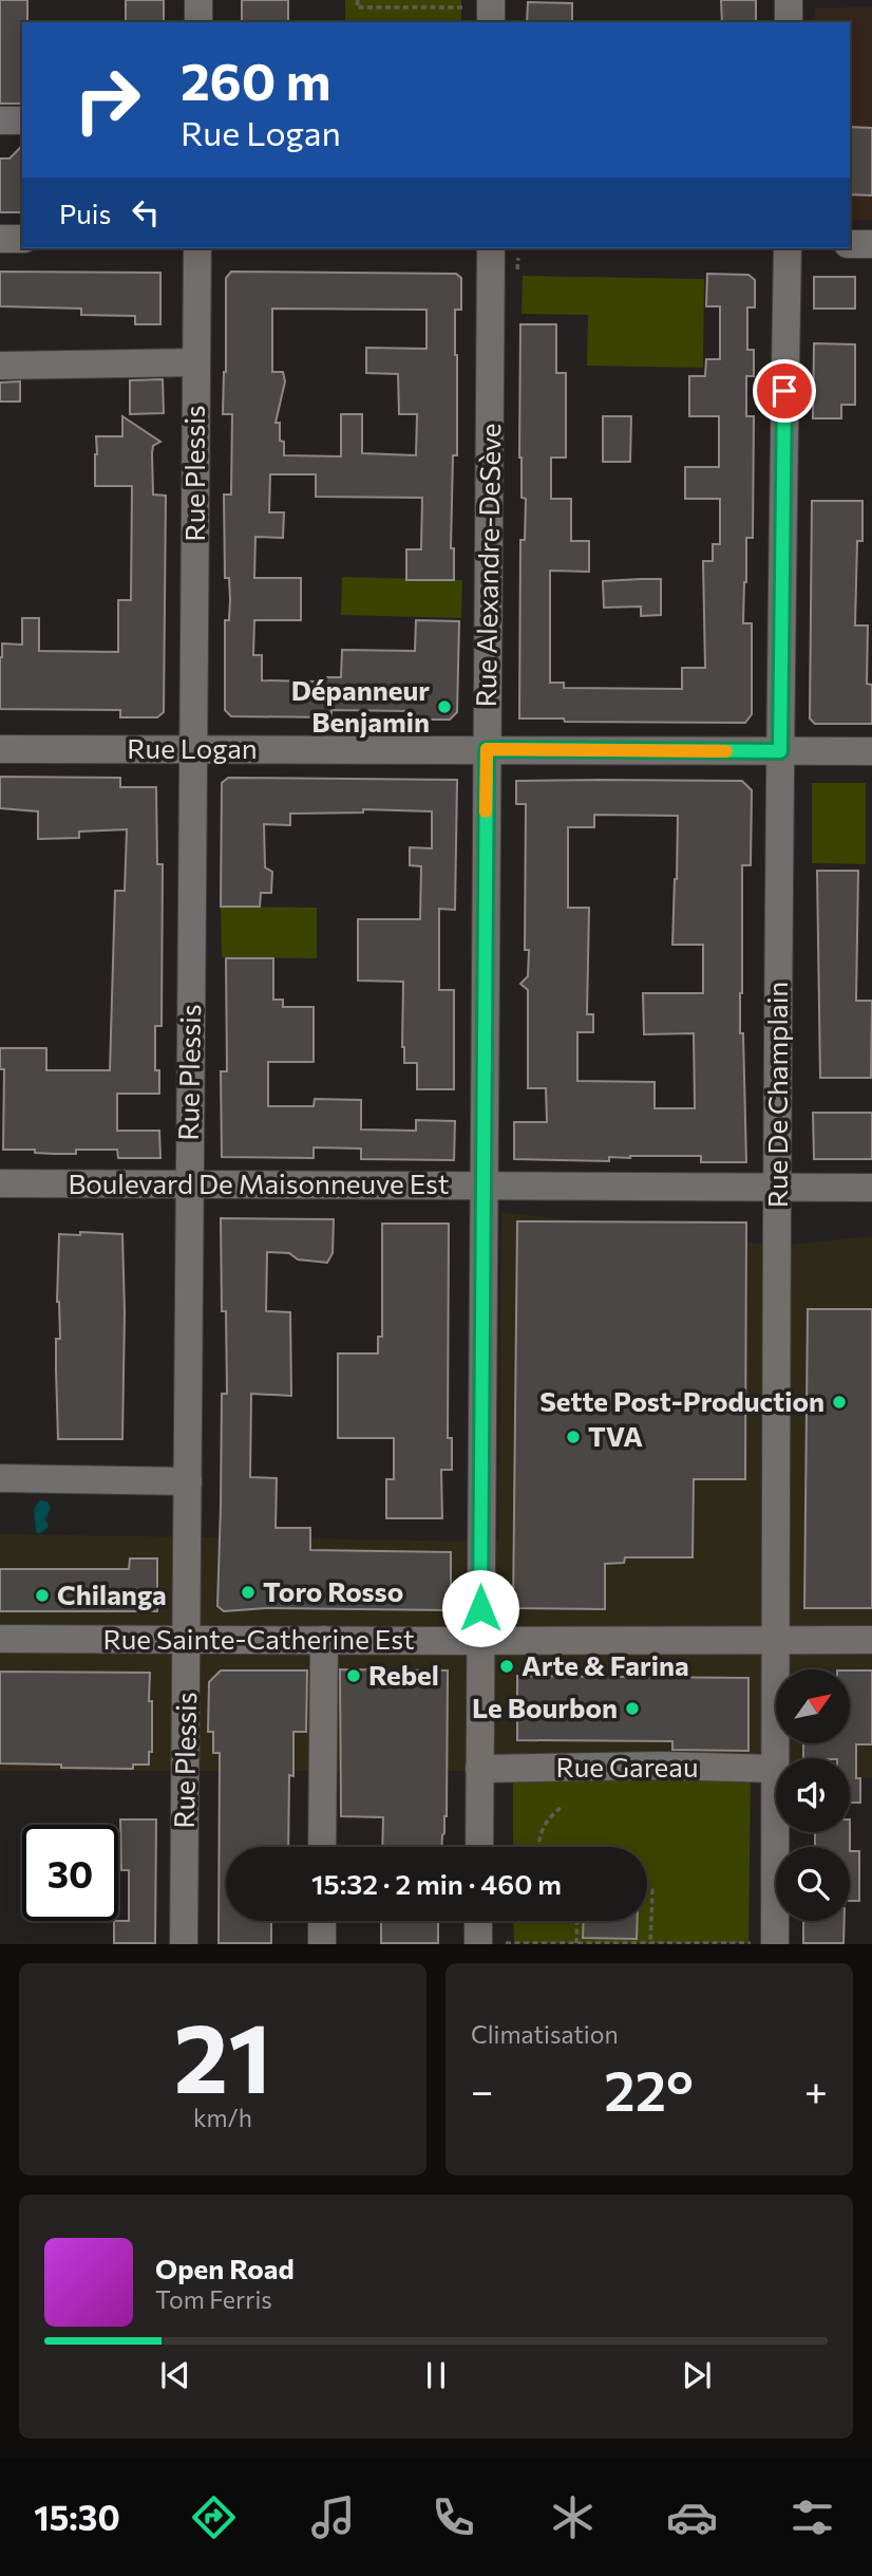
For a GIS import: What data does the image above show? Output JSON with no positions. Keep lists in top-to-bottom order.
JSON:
{
  "streets": {
    "street": [
      "Rue Plessis",
      "Rue Alexandre-DeSève",
      "Rue Logan",
      "Rue De Champlain",
      "Boulevard De Maisonneuve Est",
      "Rue Sainte-Catherine Est",
      "Rue Gareau"
    ]
  },
  "crossings": [
    ["Rue Plessis", "Rue Logan"],
    ["Rue Plessis", "Boulevard De Maisonneuve Est"],
    ["Rue Plessis", "Rue Sainte-Catherine Est"],
    ["Rue Alexandre-DeSève", "Rue Logan"],
    ["Rue Alexandre-DeSève", "Boulevard De Maisonneuve Est"],
    ["Rue Alexandre-DeSève", "Rue Sainte-Catherine Est"],
    ["Rue Alexandre-DeSève", "Rue Gareau"],
    ["Rue Logan", "Rue De Champlain"],
    ["Rue De Champlain", "Boulevard De Maisonneuve Est"],
    ["Rue De Champlain", "Rue Sainte-Catherine Est"],
    ["Rue De Champlain", "Rue Gareau"]
  ],
  "places": [
    "Dépanneur Benjamin",
    "Sette Post-Production",
    "TVA",
    "Toro Rosso",
    "Chilanga",
    "Arte & Farina",
    "Rebel",
    "Le Bourbon"
  ],
  "north": "top right",
  "page": {
    "turn": ["260 m", "Rue Logan"],
    "then": "Puis",
    "limit": "30",
    "trip": "15:32 · 2 min · 460 m",
    "tile": [
      ["21", "km/h"],
      "Climatisation"
    ],
    "heat": ["−", "22°", "+"],
    "song": ["Open Road", "Tom Ferris"],
    "tabs": "15:30"
  }
}
